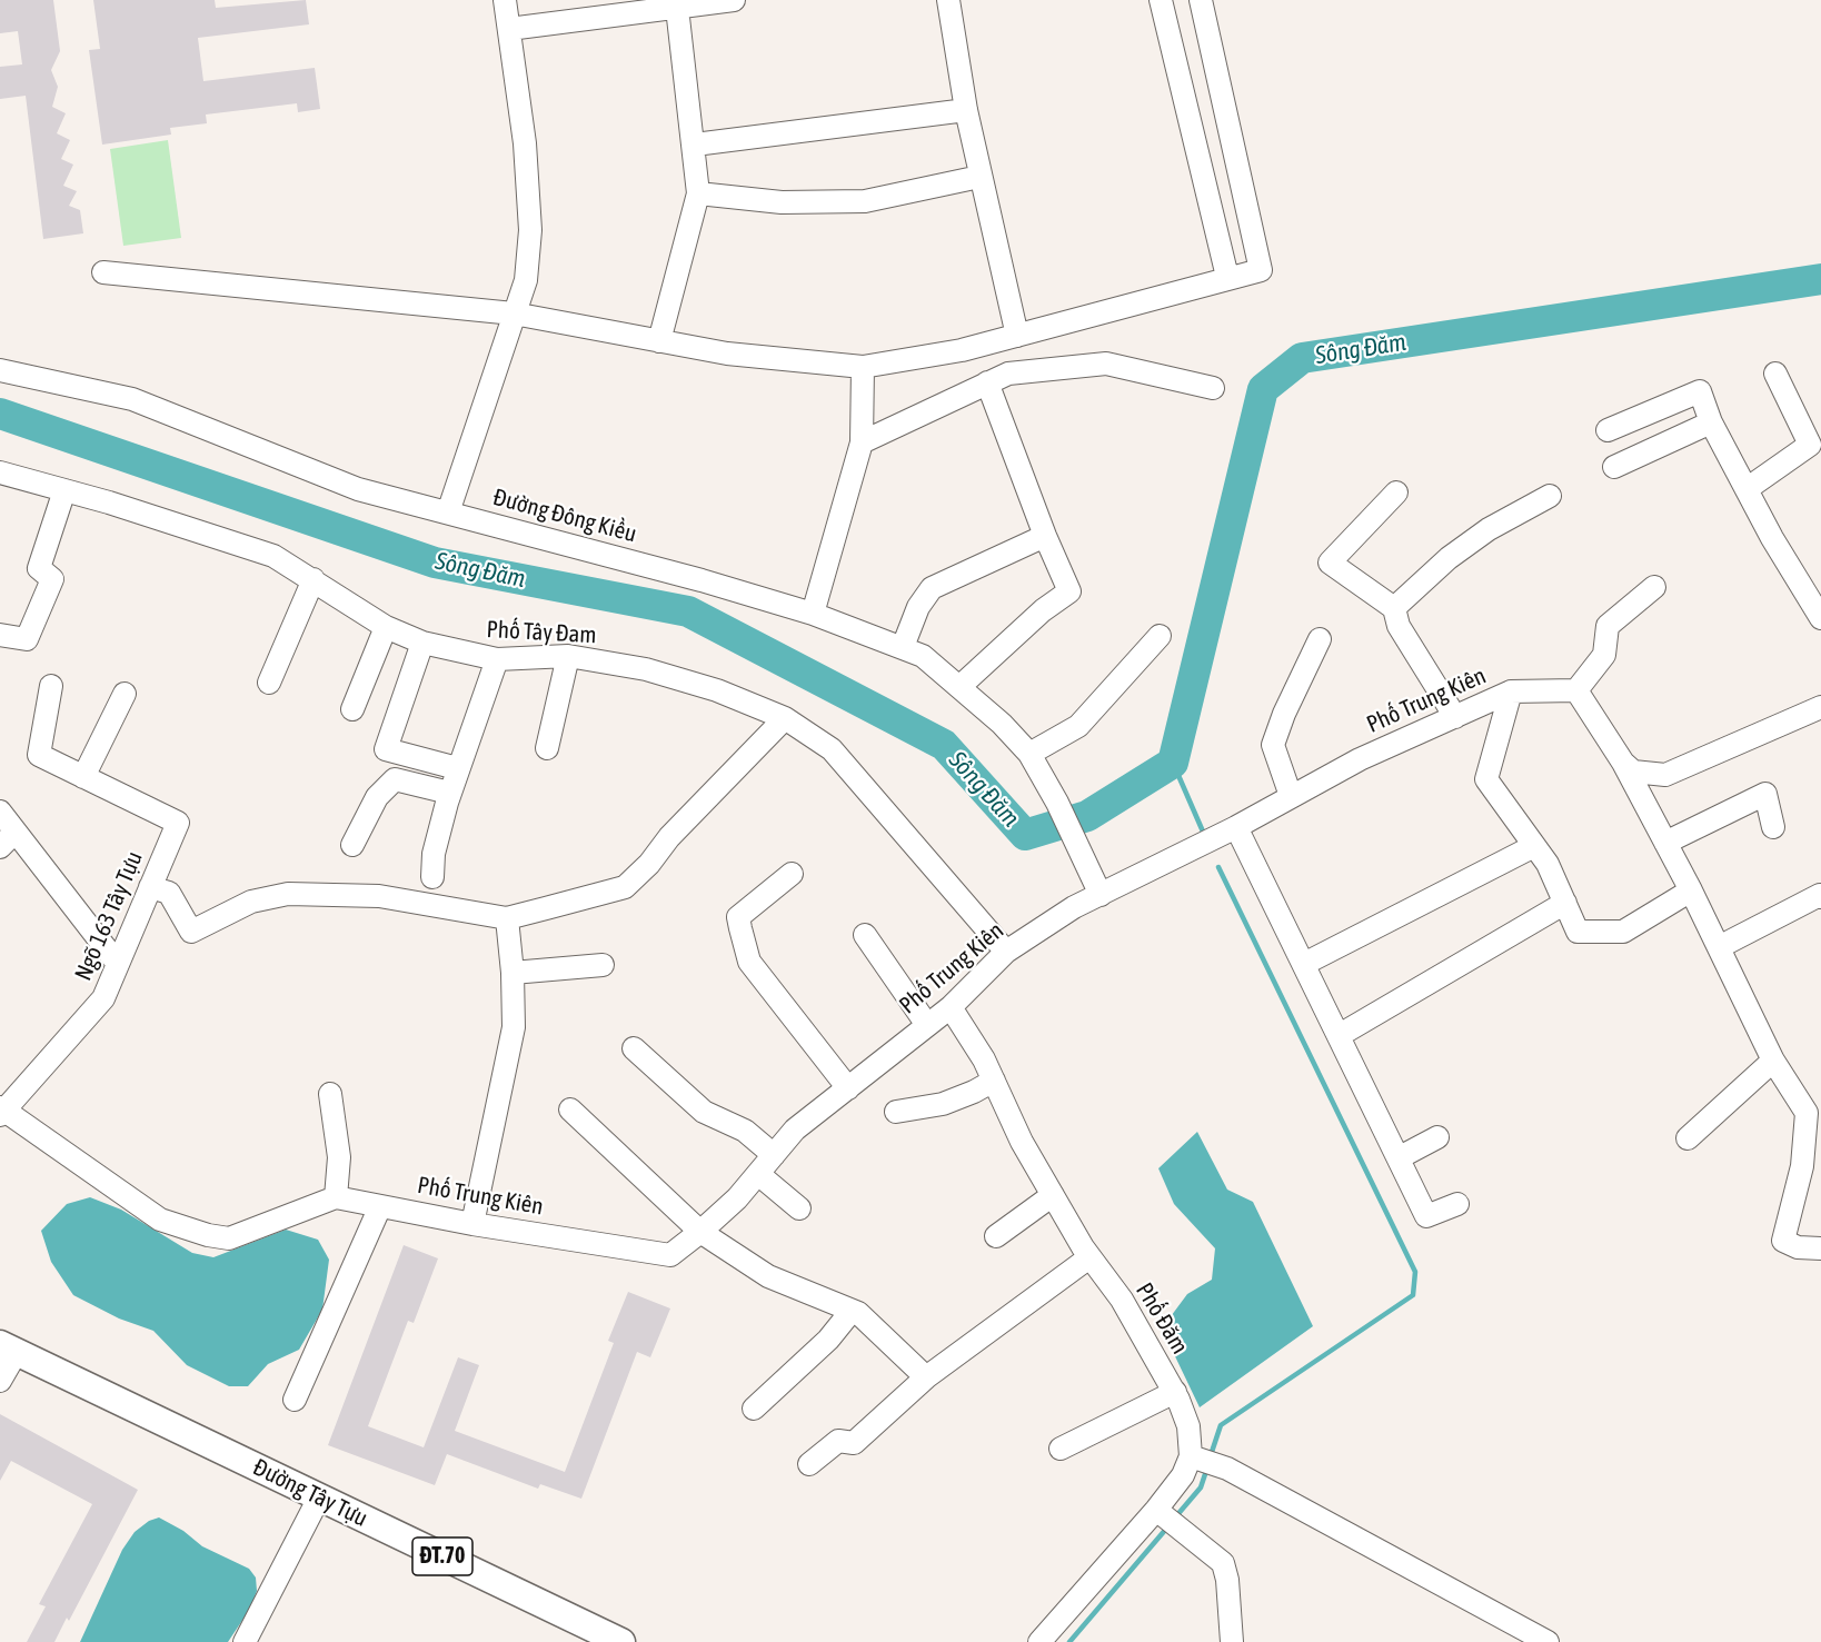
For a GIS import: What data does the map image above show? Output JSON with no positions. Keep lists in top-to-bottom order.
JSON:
{
  "streets": {
    "main road": ["Đường Tây Tựu", "ĐT.70"],
    "street": [
      "Đường Đông Kiều",
      "Phố Tây Đam",
      "Phố Trung Kiên",
      "Ngõ 163 Tây Tựu",
      "Phố Đăm"
    ]
  },
  "crossings": [
    ["Đường Đông Kiều", "Phố Trung Kiên"],
    ["Phố Tây Đam", "Phố Trung Kiên"],
    ["Phố Trung Kiên", "Phố Đăm"]
  ],
  "water": ["Sông Đăm"]
}
